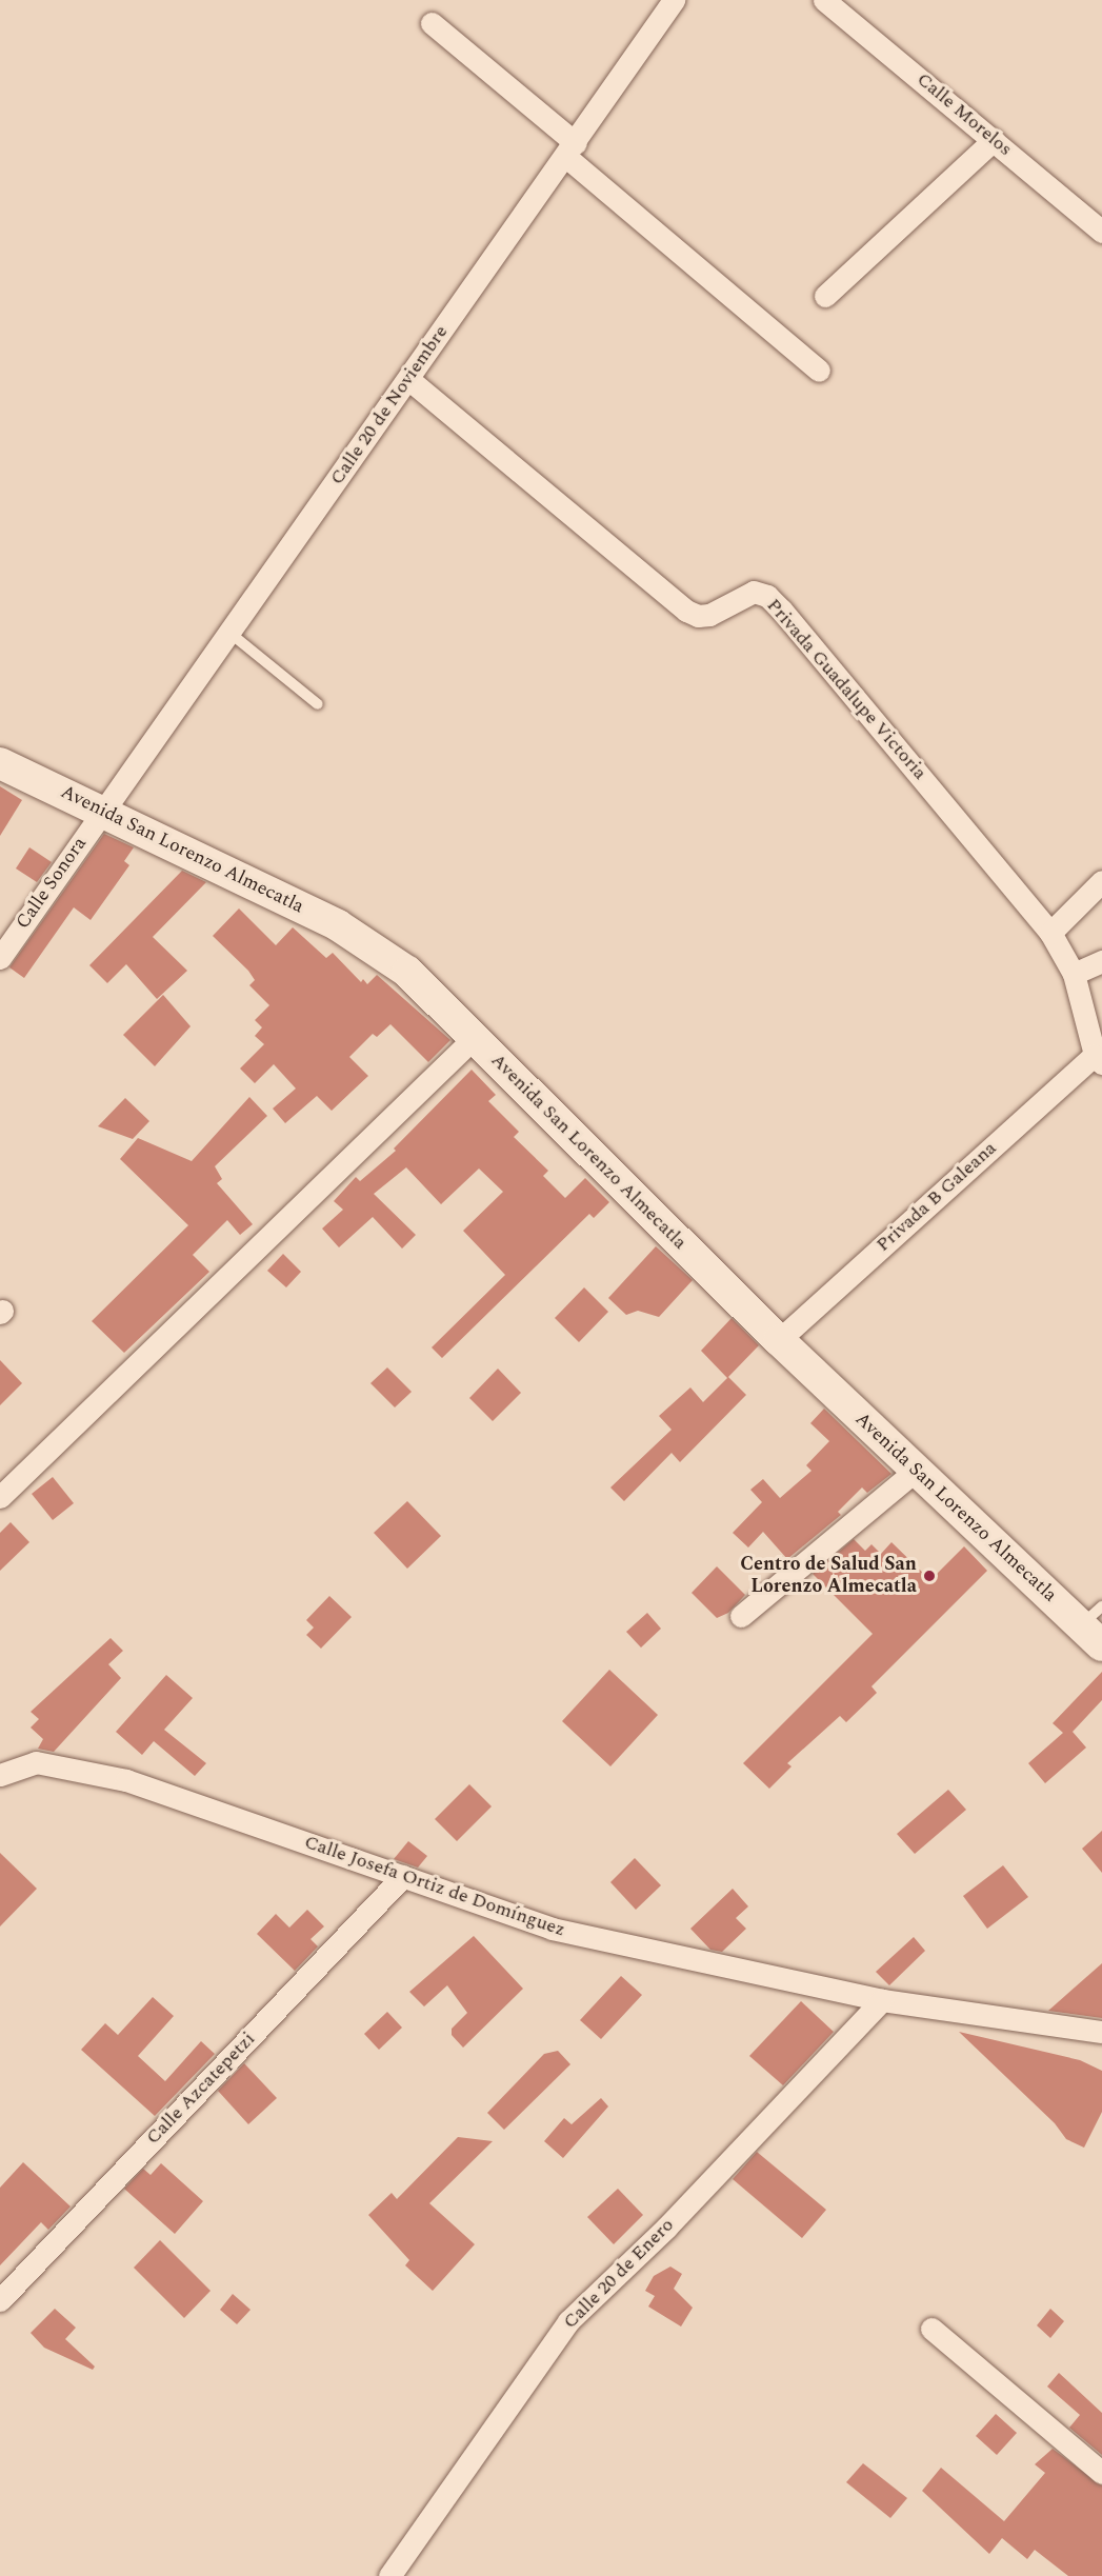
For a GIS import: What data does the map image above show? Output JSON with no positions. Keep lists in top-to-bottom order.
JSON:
{
  "streets": {
    "main road": ["Avenida San Lorenzo Almecatla"],
    "street": [
      "Calle Morelos",
      "Calle 20 de Noviembre",
      "Privada Guadalupe Victoria",
      "Calle Sonora",
      "Privada B Galeana",
      "Calle Josefa Ortiz de Domínguez",
      "Calle Azcatepetzi",
      "Calle 20 de Enero"
    ]
  },
  "crossings": [
    ["Calle 20 de Noviembre", "Privada Guadalupe Victoria"],
    ["Calle 20 de Noviembre", "Avenida San Lorenzo Almecatla"],
    ["Calle 20 de Noviembre", "Calle Sonora"],
    ["Privada Guadalupe Victoria", "Privada B Galeana"],
    ["Avenida San Lorenzo Almecatla", "Calle Sonora"],
    ["Avenida San Lorenzo Almecatla", "Privada B Galeana"],
    ["Calle Josefa Ortiz de Domínguez", "Calle Azcatepetzi"],
    ["Calle Josefa Ortiz de Domínguez", "Calle 20 de Enero"]
  ],
  "places": ["Centro de Salud San Lorenzo Almecatla"]
}
